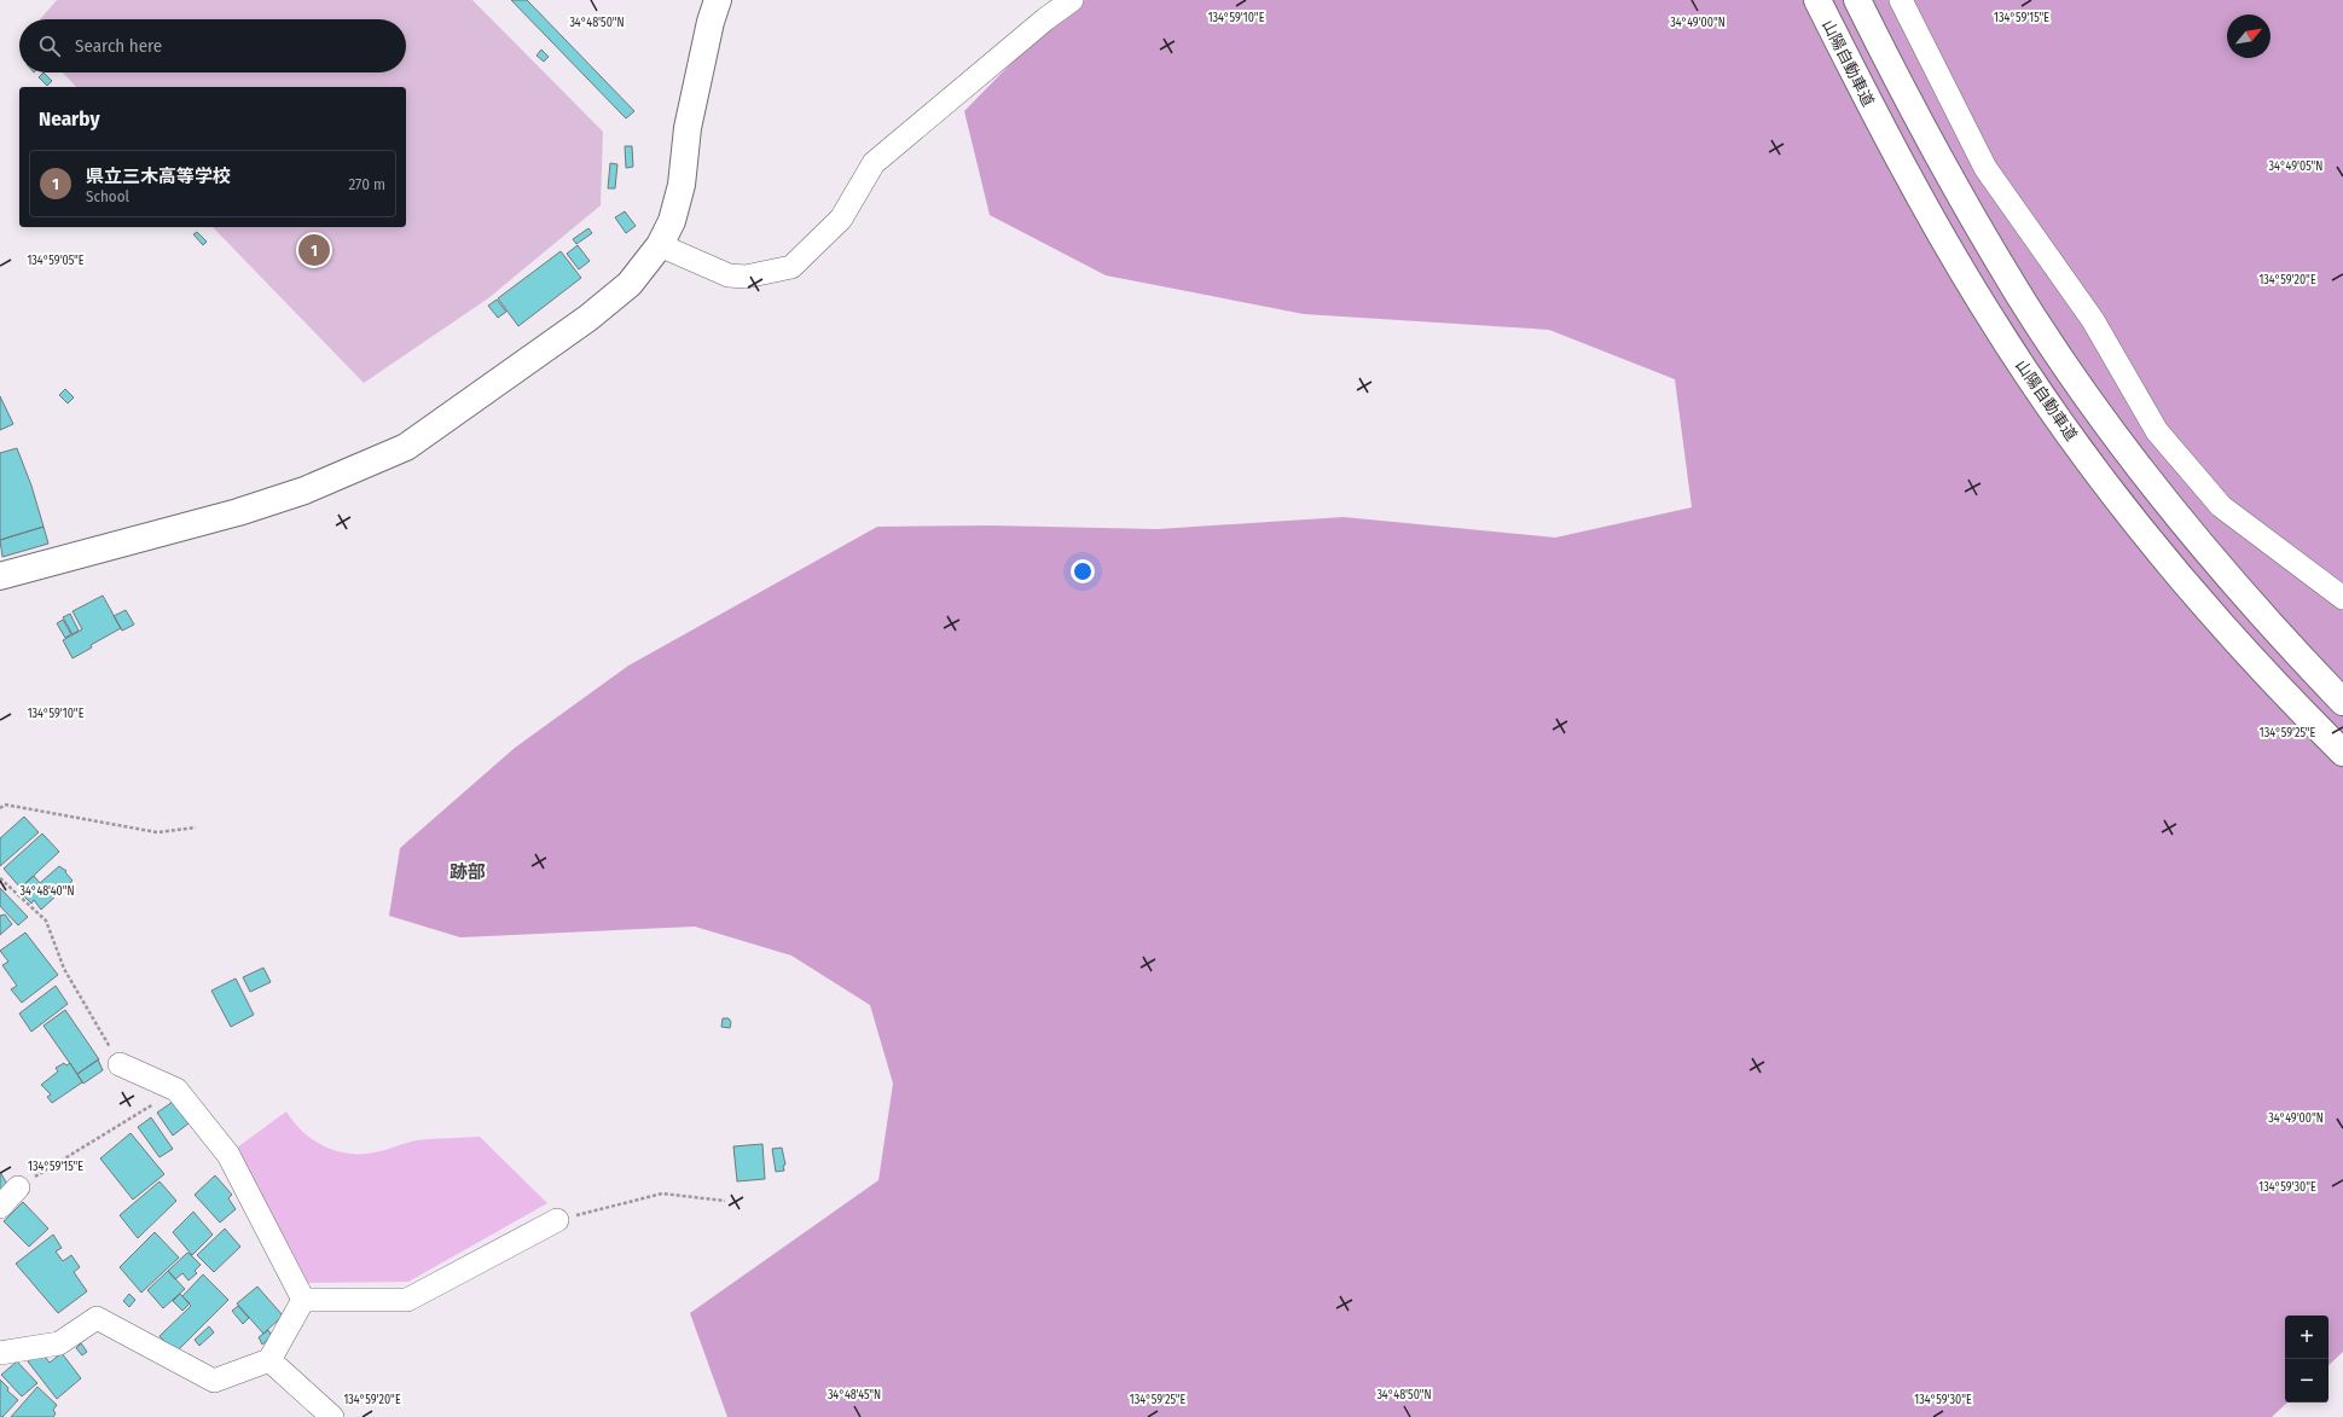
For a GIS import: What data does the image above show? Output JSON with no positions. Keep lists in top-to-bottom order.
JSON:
{
  "streets": {
    "main road": ["山陽自動車道"]
  },
  "districts": ["跡部"],
  "north": "top right",
  "page": {
    "search": "Search here",
    "heading": "Nearby",
    "list": [
      {
        "mark": "1",
        "name": "県立三木高等学校",
        "note": "School",
        "value": "270 m"
      }
    ],
    "pins": "1",
    "map_buttons": ["+", "−"]
  },
  "coordinates": [
    "134°59'10\"E",
    "134°59'15\"E",
    "34°49'00\"N",
    "34°48'50\"N",
    "34°49'05\"N",
    "134°59'05\"E",
    "134°59'20\"E",
    "134°59'25\"E",
    "34°48'40\"N",
    "134°59'30\"E",
    "34°48'45\"N"
  ]
}
